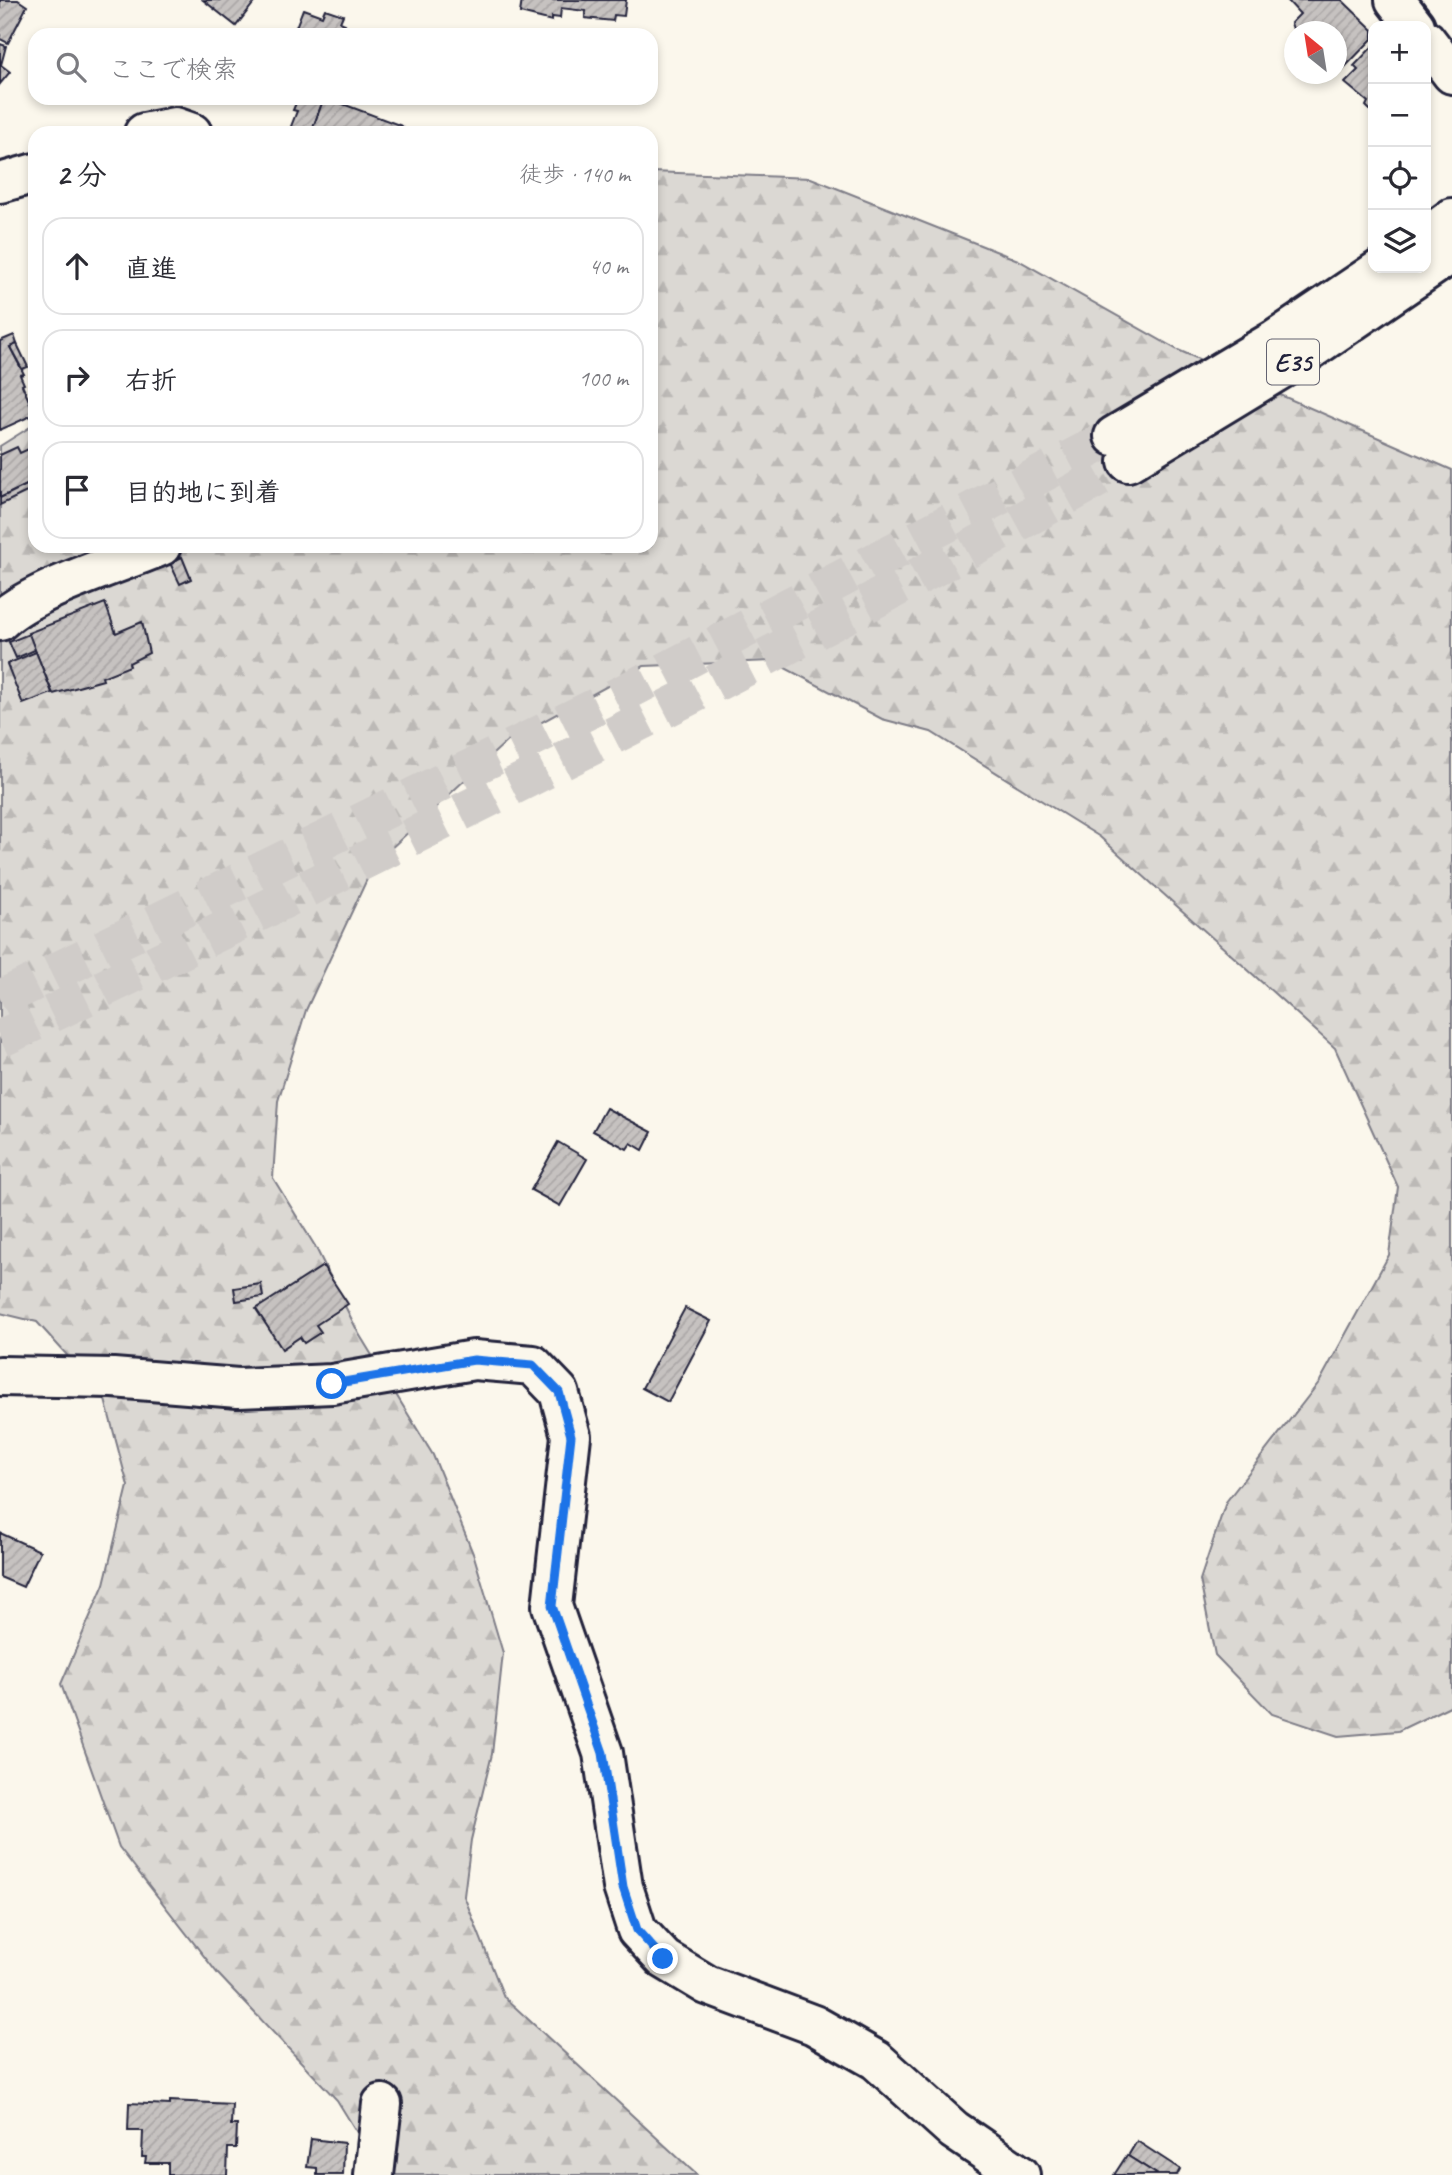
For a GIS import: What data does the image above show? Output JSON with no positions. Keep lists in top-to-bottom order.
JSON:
{
  "streets": {
    "main road": ["E35"]
  },
  "north": "top left",
  "page": {
    "map_buttons": ["+", "−"],
    "search": "ここで検索",
    "heading": ["2 分", "徒歩 · 140 m"],
    "list": [
      ["直進", "40 m"],
      ["右折", "100 m"],
      "目的地に到着"
    ]
  }
}
